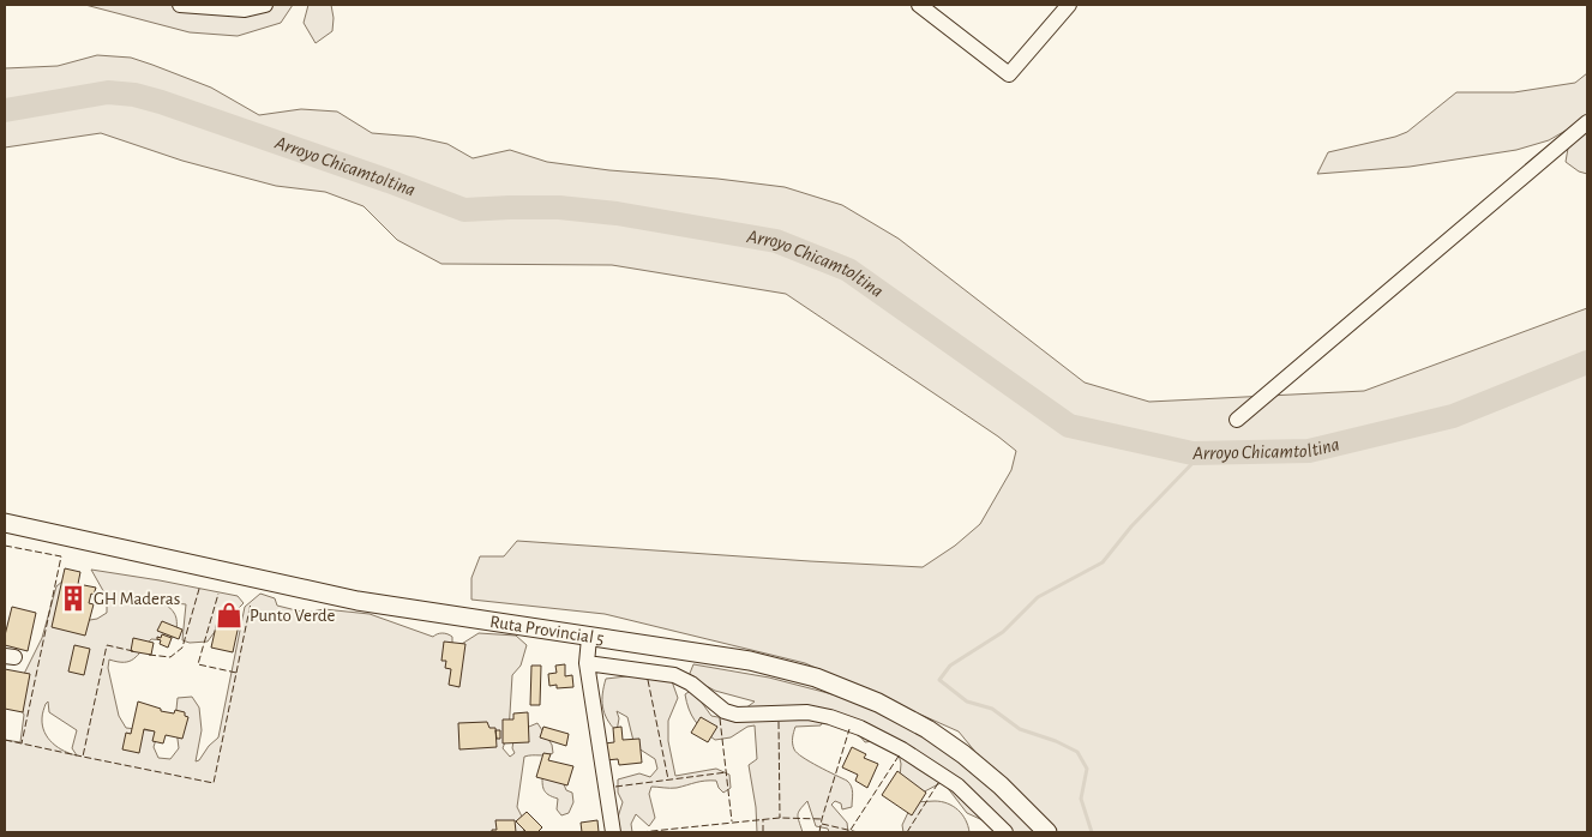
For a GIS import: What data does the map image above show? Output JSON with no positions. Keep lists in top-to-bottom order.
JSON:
{
  "streets": {
    "main road": ["Ruta Provincial 5"]
  },
  "water": ["Arroyo Chicamtoltina"],
  "places": {
    "building": ["GH Maderas"],
    "shop": ["Punto Verde"]
  }
}
